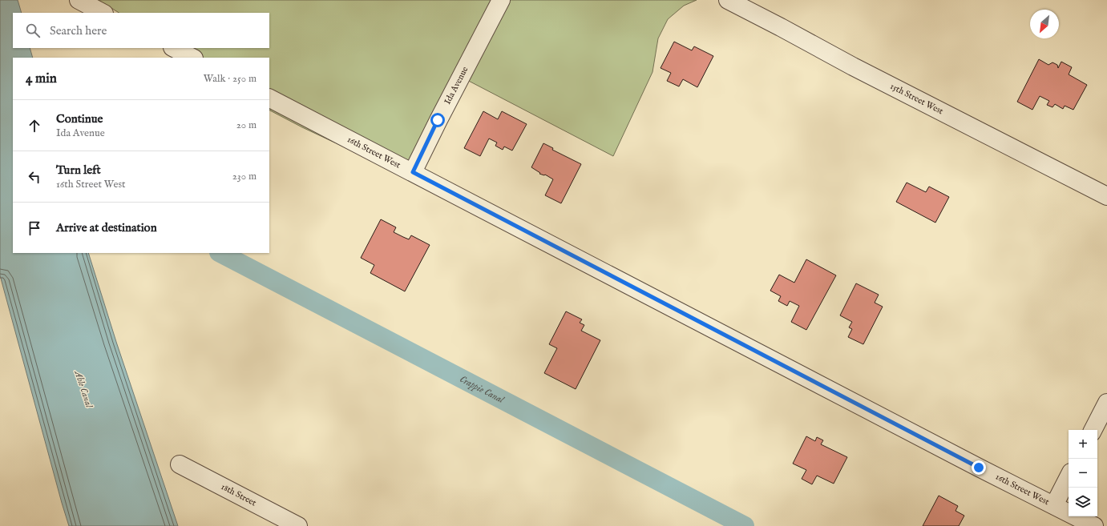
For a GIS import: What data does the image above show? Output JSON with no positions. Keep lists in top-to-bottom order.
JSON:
{
  "streets": {
    "street": [
      "Ida Avenue",
      "15th Street West",
      "16th Street West",
      "18th Street"
    ]
  },
  "crossings": [
    ["Ida Avenue", "16th Street West"]
  ],
  "water": ["Able Canal", "Crappie Canal"],
  "north": "bottom left",
  "page": {
    "search": "Search here",
    "heading": ["4 min", "Walk · 250 m"],
    "list": [
      ["Continue", "Ida Avenue", "20 m"],
      ["Turn left", "16th Street West", "230 m"],
      "Arrive at destination"
    ],
    "map_buttons": ["+", "−"]
  }
}
